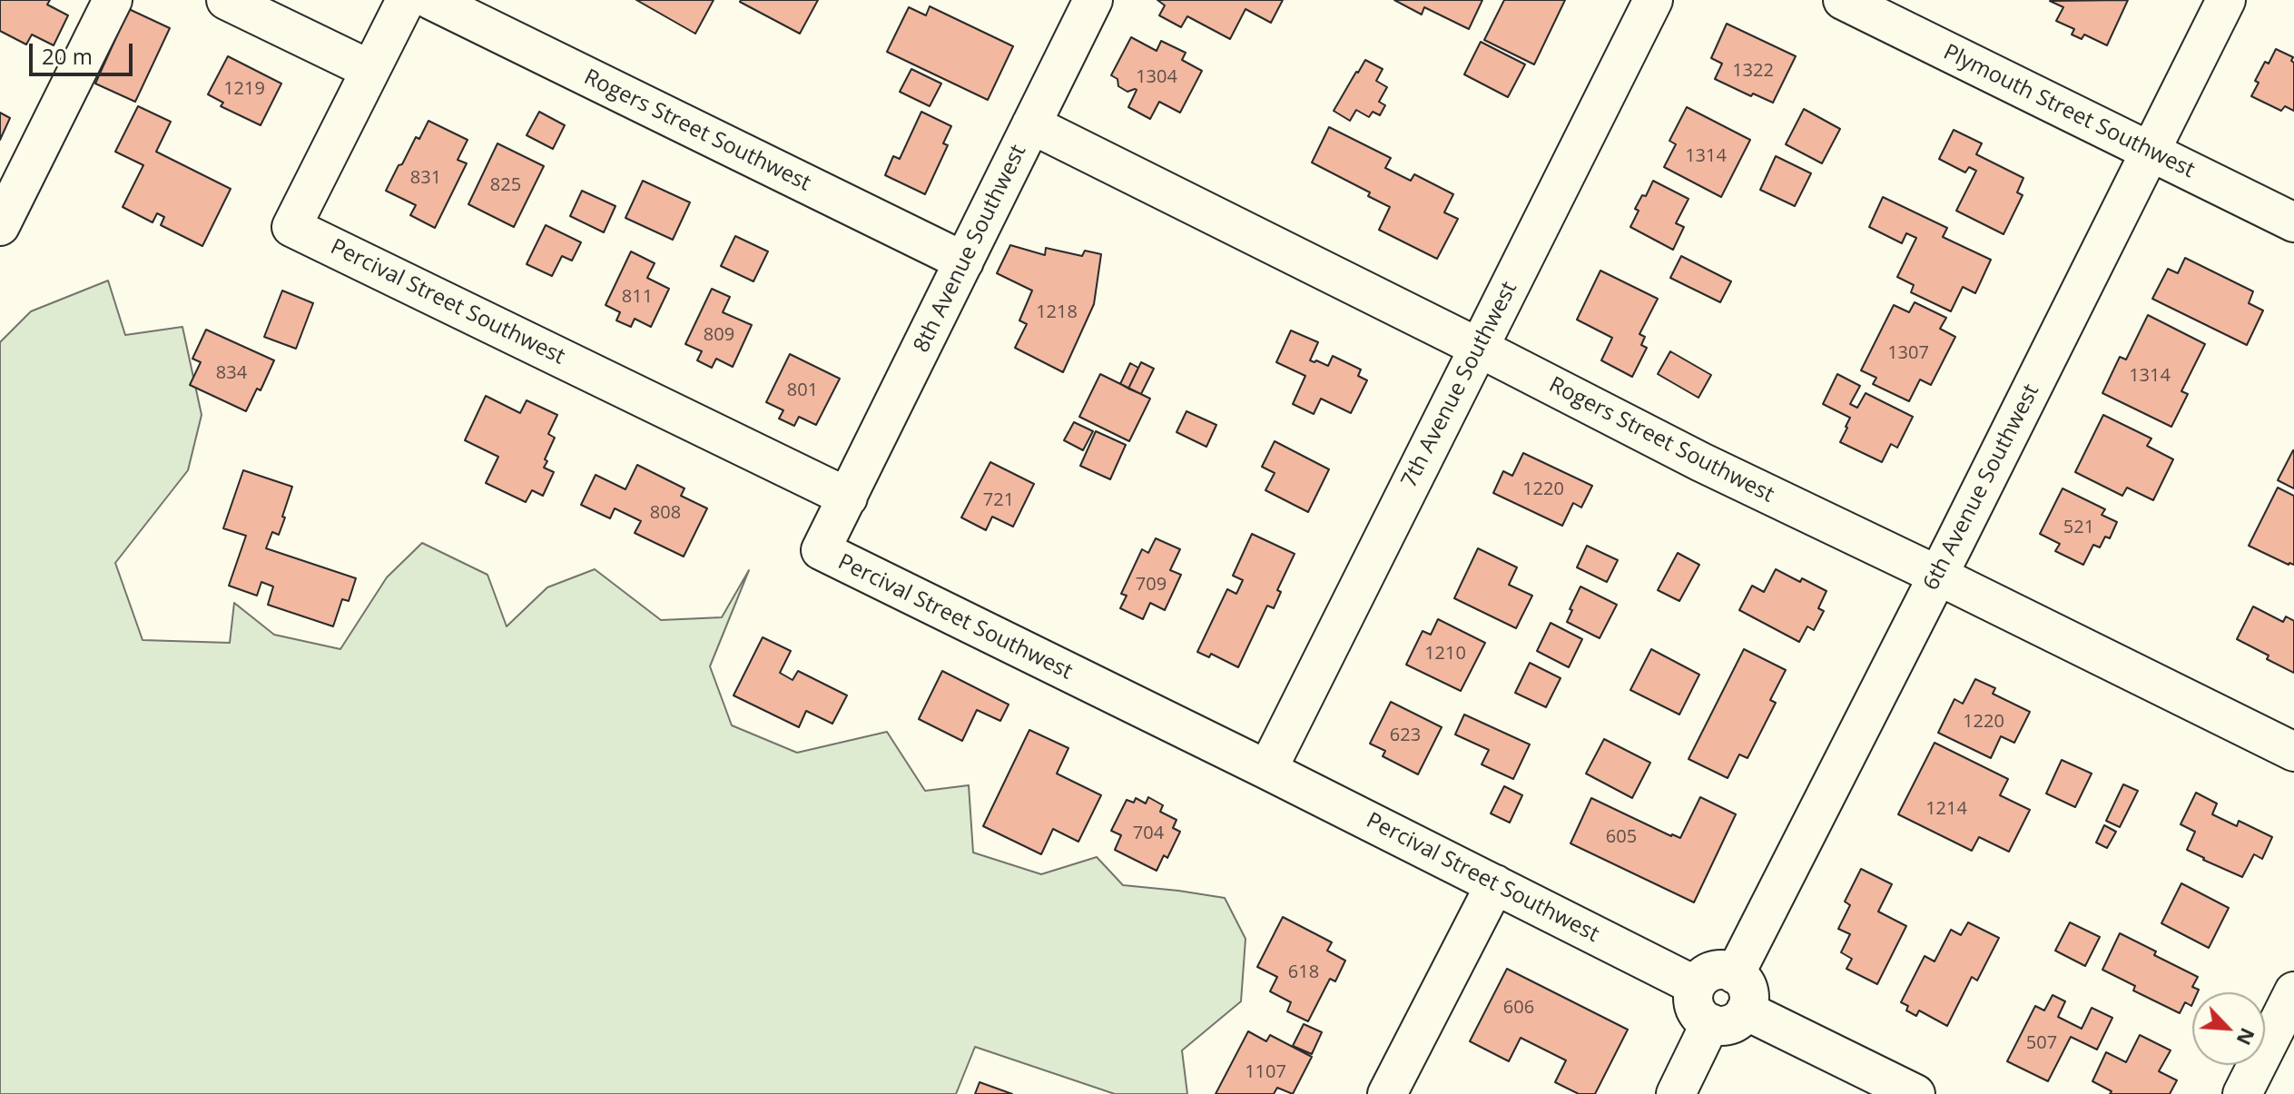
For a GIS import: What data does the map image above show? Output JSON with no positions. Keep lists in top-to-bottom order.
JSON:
{
  "streets": {
    "street": [
      "Plymouth Street Southwest",
      "Rogers Street Southwest",
      "8th Avenue Southwest",
      "Percival Street Southwest",
      "7th Avenue Southwest",
      "6th Avenue Southwest"
    ]
  },
  "crossings": [
    ["Plymouth Street Southwest", "6th Avenue Southwest"],
    ["Rogers Street Southwest", "8th Avenue Southwest"],
    ["Rogers Street Southwest", "7th Avenue Southwest"],
    ["Rogers Street Southwest", "6th Avenue Southwest"],
    ["8th Avenue Southwest", "Percival Street Southwest"],
    ["Percival Street Southwest", "7th Avenue Southwest"],
    ["Percival Street Southwest", "6th Avenue Southwest"]
  ],
  "house_numbers": [
    "1322",
    "1304",
    "1219",
    "1314",
    "831",
    "825",
    "811",
    "1218",
    "809",
    "1307",
    "834",
    "1314",
    "801",
    "1220",
    "721",
    "808",
    "521",
    "709",
    "1210",
    "1220",
    "623",
    "1214",
    "704",
    "605",
    "618",
    "606",
    "507",
    "1107"
  ],
  "scale_bar": "20 m",
  "north": "bottom right"
}
